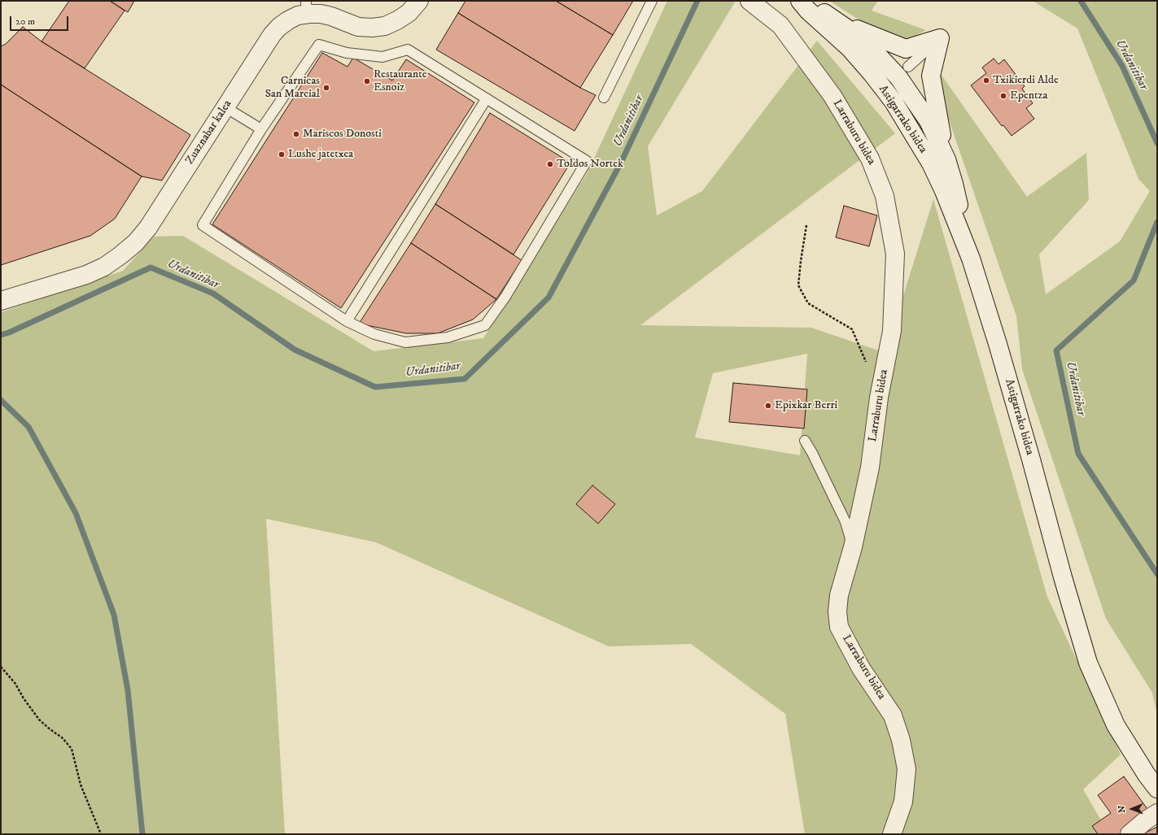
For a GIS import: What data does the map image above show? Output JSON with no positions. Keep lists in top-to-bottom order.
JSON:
{
  "streets": {
    "street": ["Astigarrako bidea", "Zuaznabar kalea", "Larraburu bidea"]
  },
  "water": ["Urdanitibar"],
  "places": [
    "Txikierdi Alde",
    "Restaurante Esnoiz",
    "Carnicas San Marcial",
    "Epentza",
    "Mariscos Donosti",
    "Lushe jatetxea",
    "Toldos Nortek",
    "Epixkar Berri"
  ],
  "scale_bar": "20 m",
  "north": "left"
}
